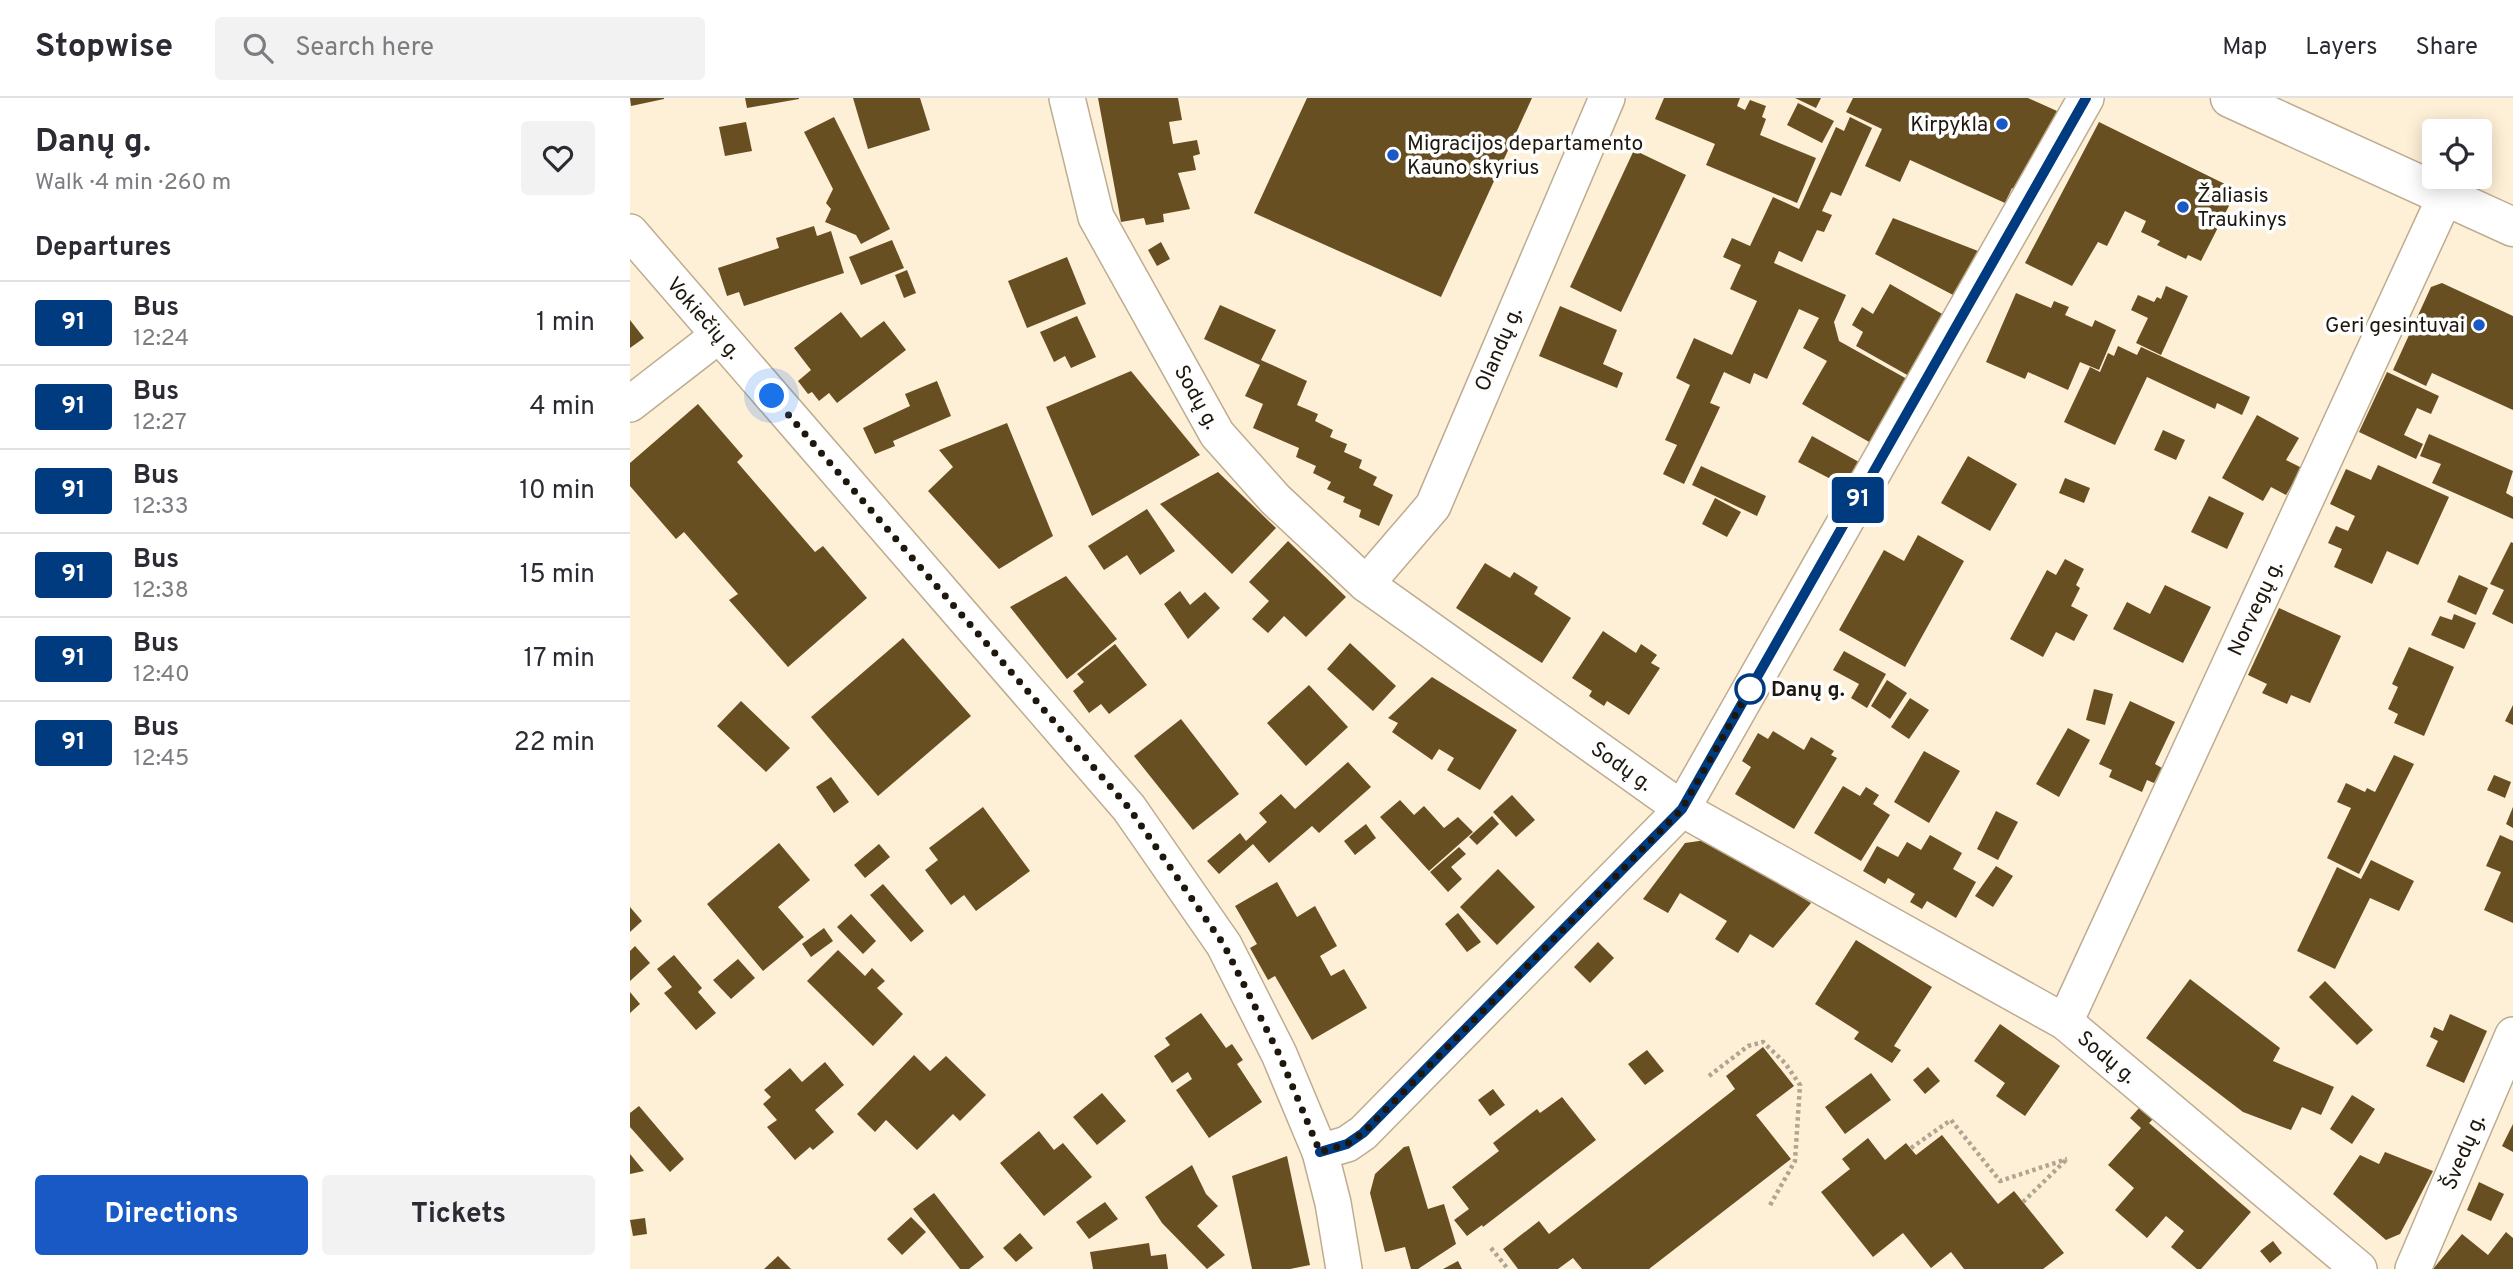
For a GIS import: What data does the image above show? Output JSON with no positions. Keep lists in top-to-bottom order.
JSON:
{
  "streets": {
    "street": [
      "Vokiečių g.",
      "Olandų g.",
      "Sodų g.",
      "Norvegų g.",
      "Švedų g."
    ]
  },
  "crossings": [
    ["Olandų g.", "Sodų g."],
    ["Sodų g.", "Norvegų g."]
  ],
  "places": [
    "Kirpykla",
    "Migracijos departamento Kauno skyrius",
    "Žaliasis Traukinys",
    "Geri gesintuvai",
    "Danų g."
  ],
  "lines": ["bus line 91"],
  "page": {
    "header": "Stopwise",
    "search": "Search here",
    "nav": ["Map", "Layers", "Share"],
    "heading": [
      ["Danų g.", "Walk · 4 min · 260 m"],
      "Departures"
    ],
    "on_map": "91",
    "list": [
      {
        "mark": "91",
        "name": "Bus",
        "note": "12:24",
        "value": "1 min"
      },
      {
        "mark": "91",
        "name": "Bus",
        "note": "12:27",
        "value": "4 min"
      },
      {
        "mark": "91",
        "name": "Bus",
        "note": "12:33",
        "value": "10 min"
      },
      {
        "mark": "91",
        "name": "Bus",
        "note": "12:38",
        "value": "15 min"
      },
      {
        "mark": "91",
        "name": "Bus",
        "note": "12:40",
        "value": "17 min"
      },
      {
        "mark": "91",
        "name": "Bus",
        "note": "12:45",
        "value": "22 min"
      }
    ],
    "buttons": ["Directions", "Tickets"]
  }
}
